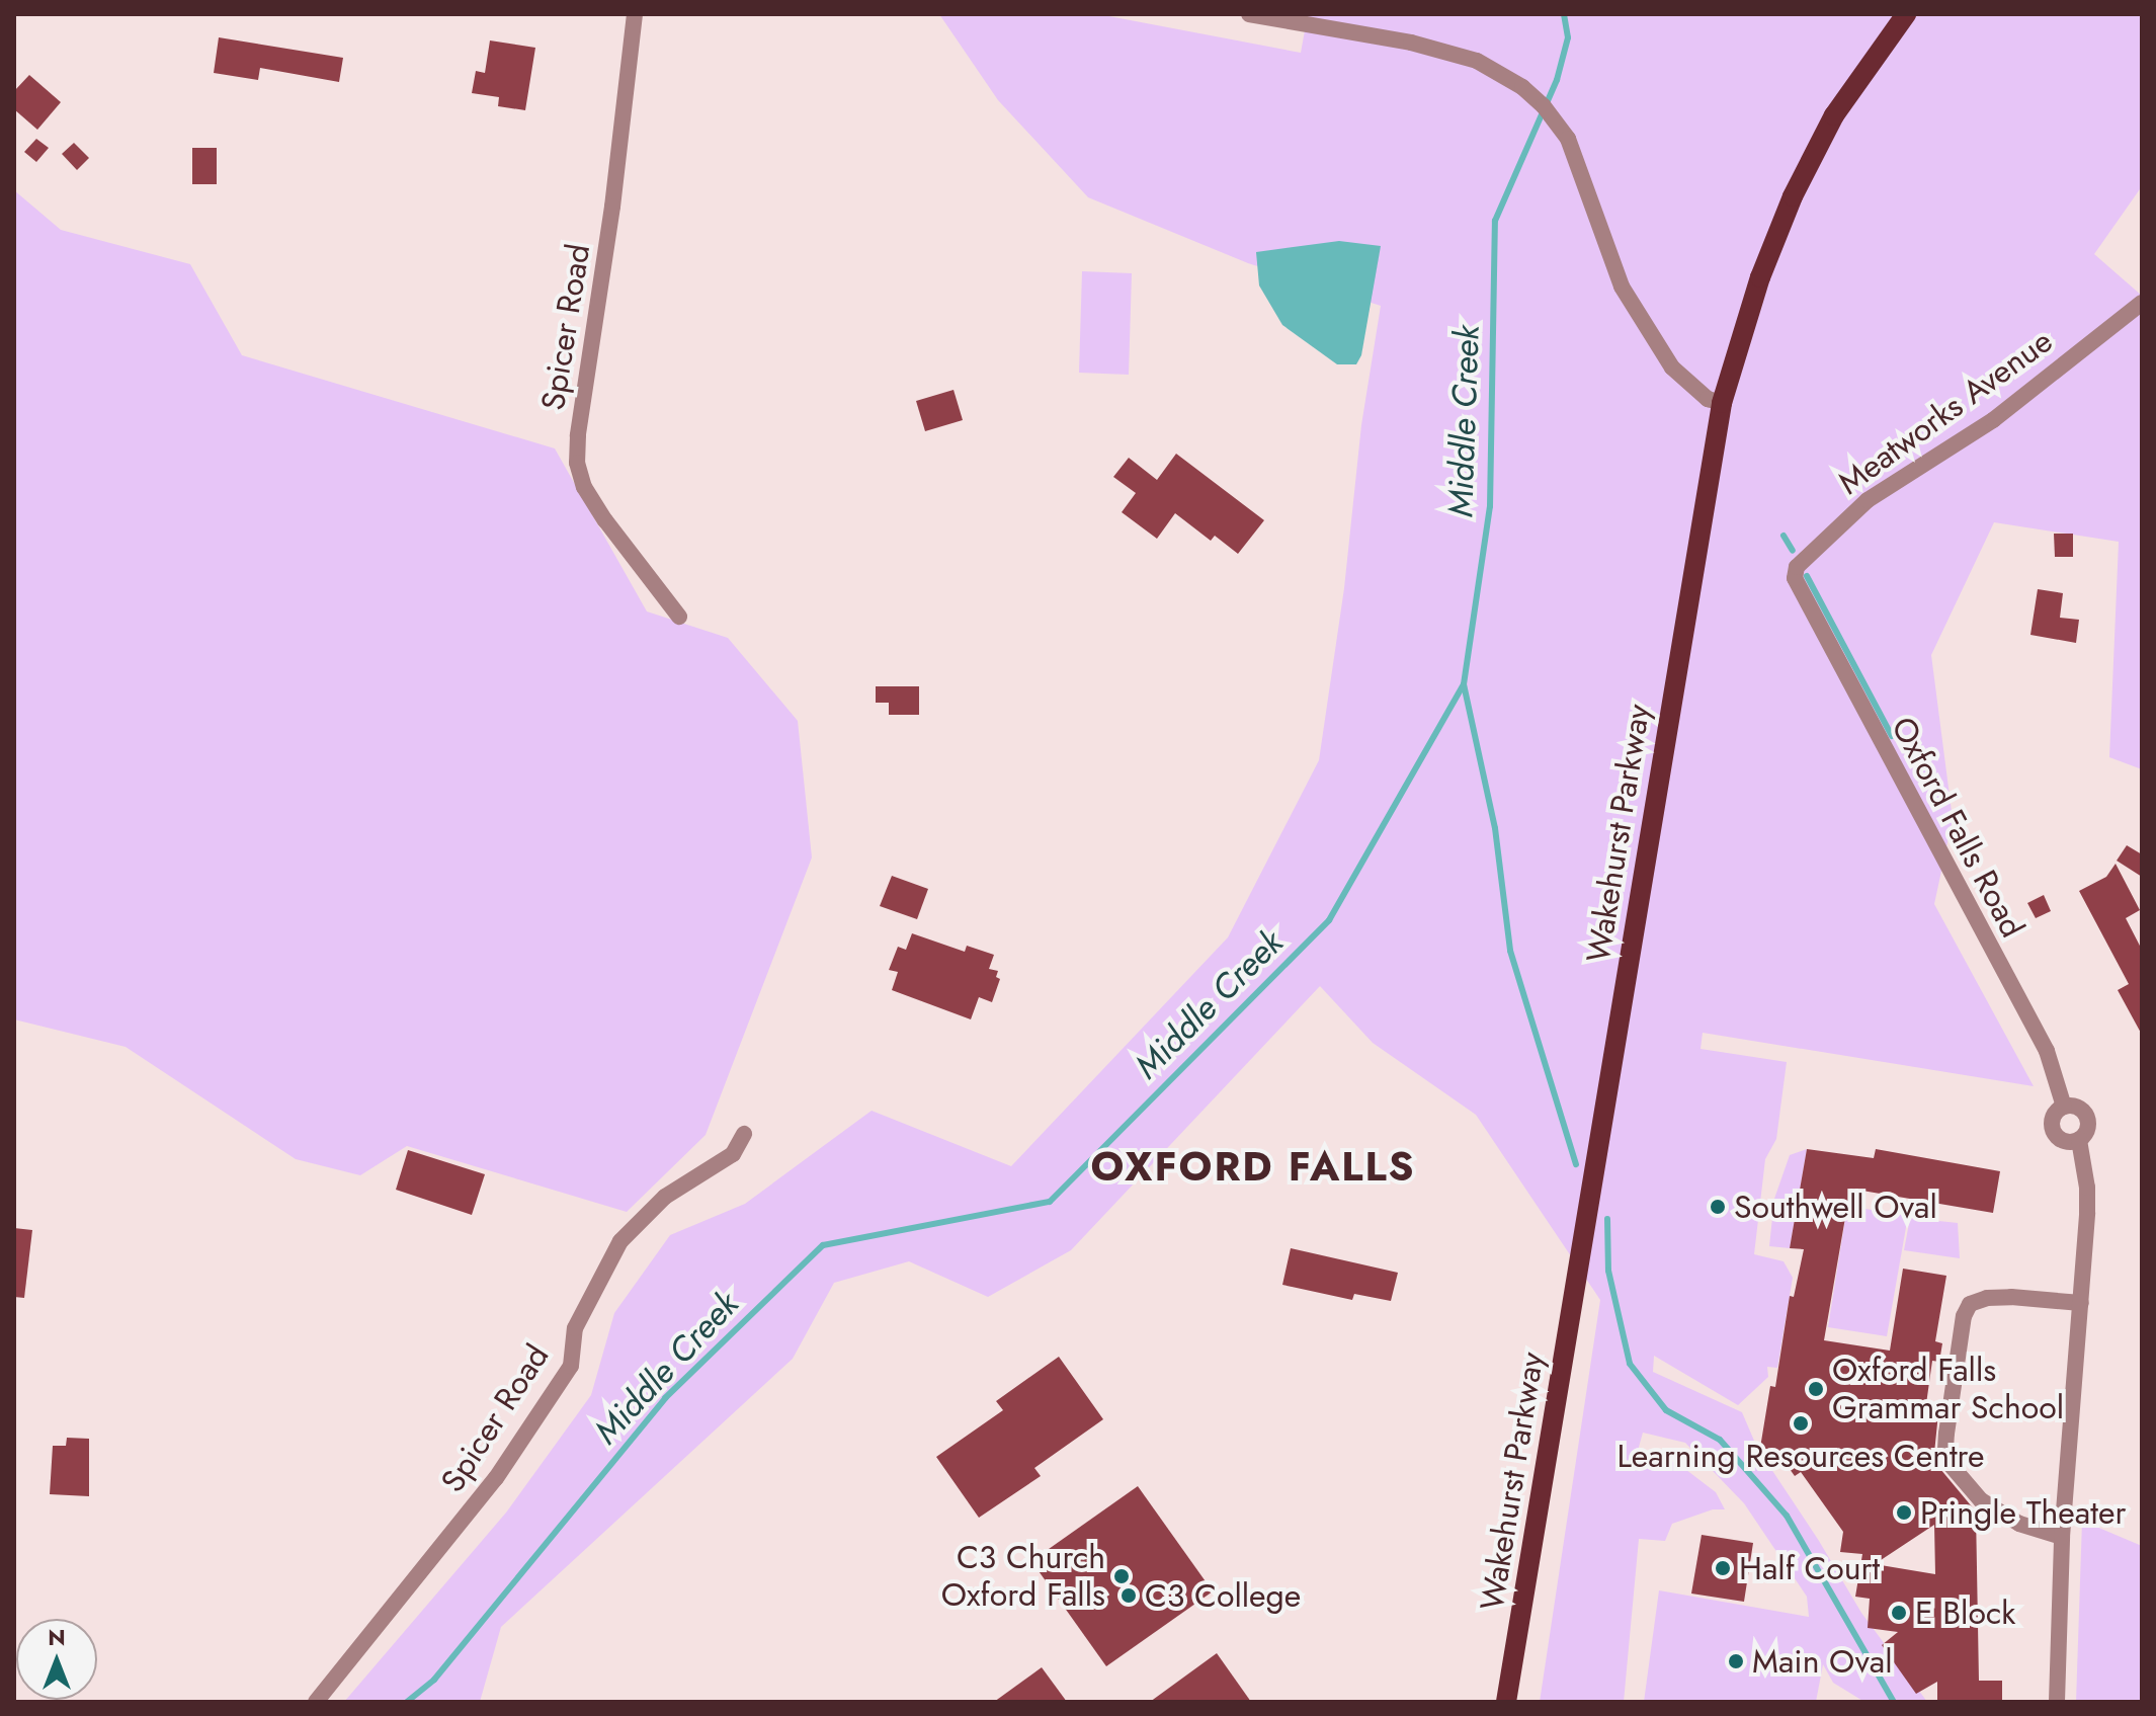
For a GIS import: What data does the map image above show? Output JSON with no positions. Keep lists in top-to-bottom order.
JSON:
{
  "streets": {
    "main road": ["Wakehurst Parkway"],
    "street": ["Spicer Road", "Meatworks Avenue", "Oxford Falls Road"]
  },
  "crossings": [
    ["Meatworks Avenue", "Oxford Falls Road"]
  ],
  "districts": ["OXFORD FALLS"],
  "water": ["Middle Creek"],
  "places": [
    "Southwell Oval",
    "Oxford Falls Grammar School",
    "Learning Resources Centre",
    "Pringle Theater",
    "Half Court",
    "C3 Church Oxford Falls",
    "C3 College",
    "E Block",
    "Main Oval"
  ],
  "north": "top"
}
